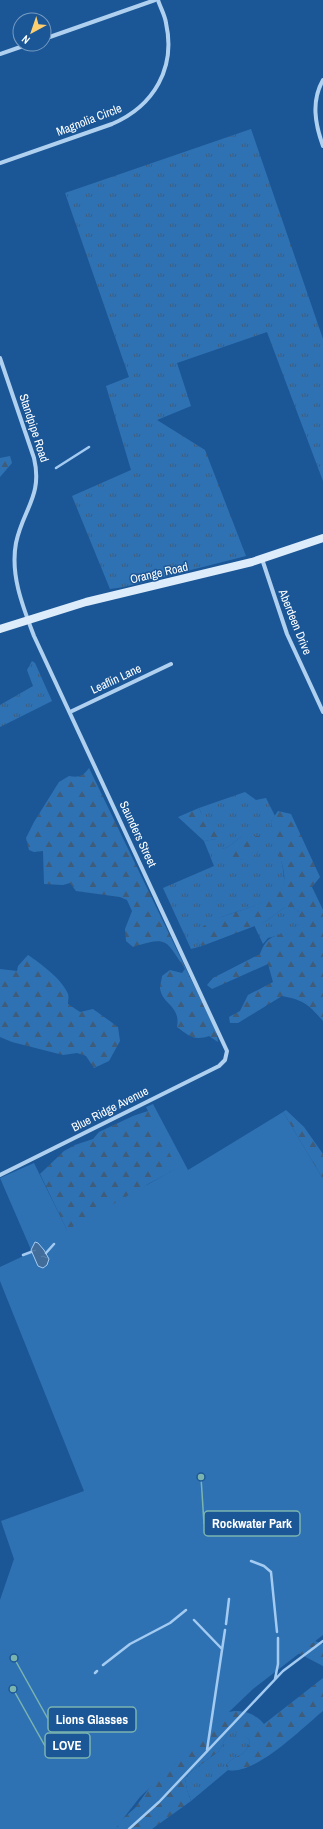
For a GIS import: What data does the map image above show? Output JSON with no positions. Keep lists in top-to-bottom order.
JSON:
{
  "streets": {
    "main road": ["Orange Road"],
    "street": [
      "Magnolia Circle",
      "Standpipe Road",
      "Aberdeen Drive",
      "Leaflin Lane",
      "Saunders Street",
      "Blue Ridge Avenue"
    ]
  },
  "crossings": [
    ["Standpipe Road", "Orange Road"],
    ["Standpipe Road", "Saunders Street"],
    ["Orange Road", "Aberdeen Drive"],
    ["Orange Road", "Saunders Street"],
    ["Leaflin Lane", "Saunders Street"],
    ["Saunders Street", "Blue Ridge Avenue"]
  ],
  "places": ["Rockwater Park", "Lions Glasses", "LOVE"],
  "north": "bottom left"
}
